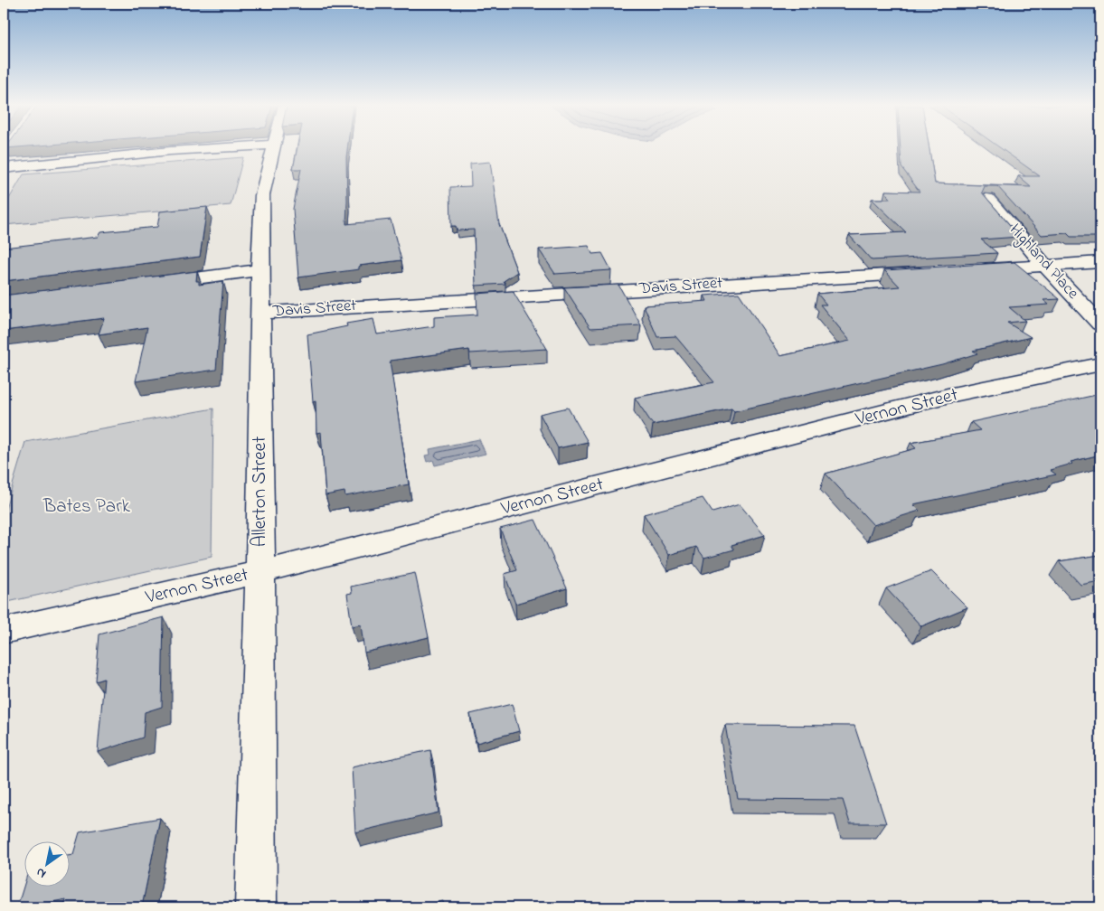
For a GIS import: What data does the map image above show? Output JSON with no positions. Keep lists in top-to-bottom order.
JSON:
{
  "streets": {
    "street": [
      "Highland Place",
      "Davis Street",
      "Vernon Street",
      "Allerton Street"
    ]
  },
  "crossings": [
    ["Davis Street", "Allerton Street"],
    ["Vernon Street", "Allerton Street"]
  ],
  "parks": ["Bates Park"],
  "north": "bottom left"
}
